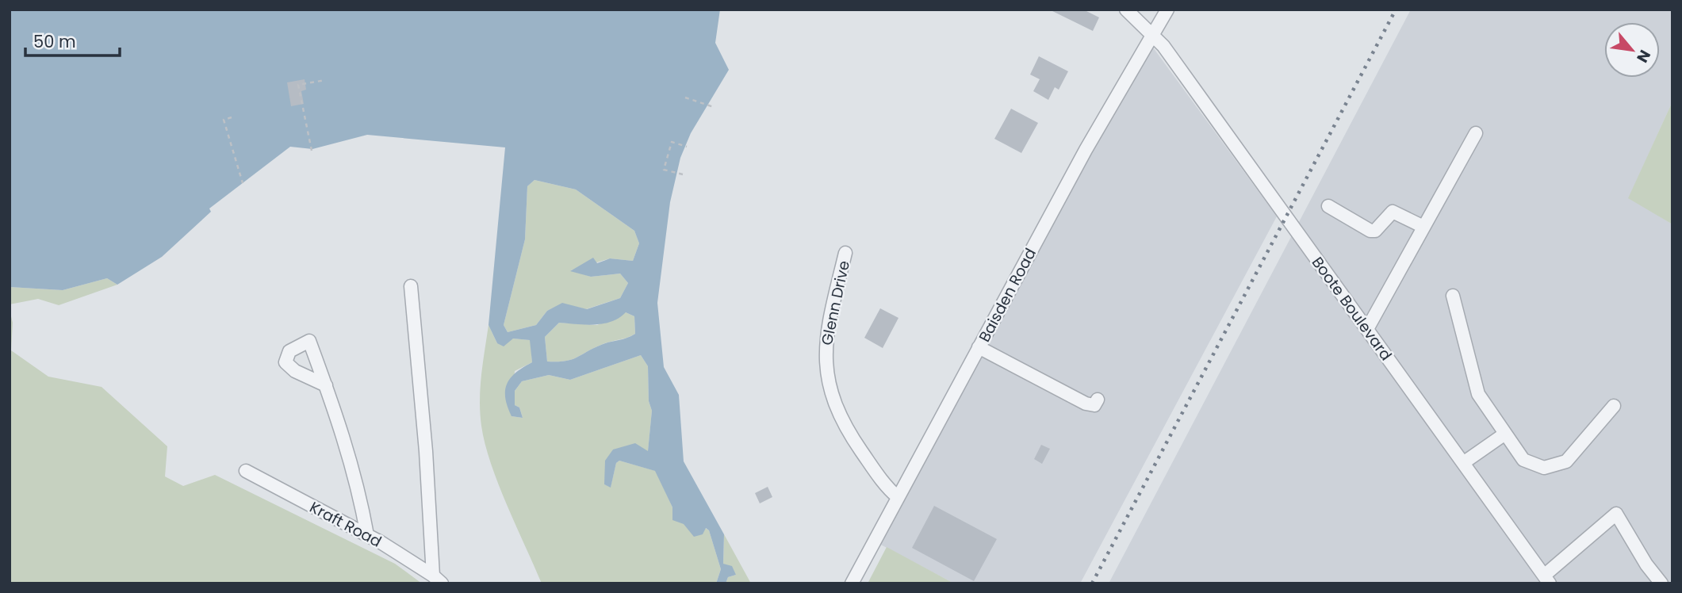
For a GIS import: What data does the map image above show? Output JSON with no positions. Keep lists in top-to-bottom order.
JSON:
{
  "streets": {
    "street": [
      "Baisden Road",
      "Glenn Drive",
      "Boote Boulevard",
      "Kraft Road"
    ]
  },
  "crossings": [
    ["Baisden Road", "Glenn Drive"],
    ["Baisden Road", "Boote Boulevard"]
  ],
  "scale_bar": "50 m",
  "north": "bottom right"
}
